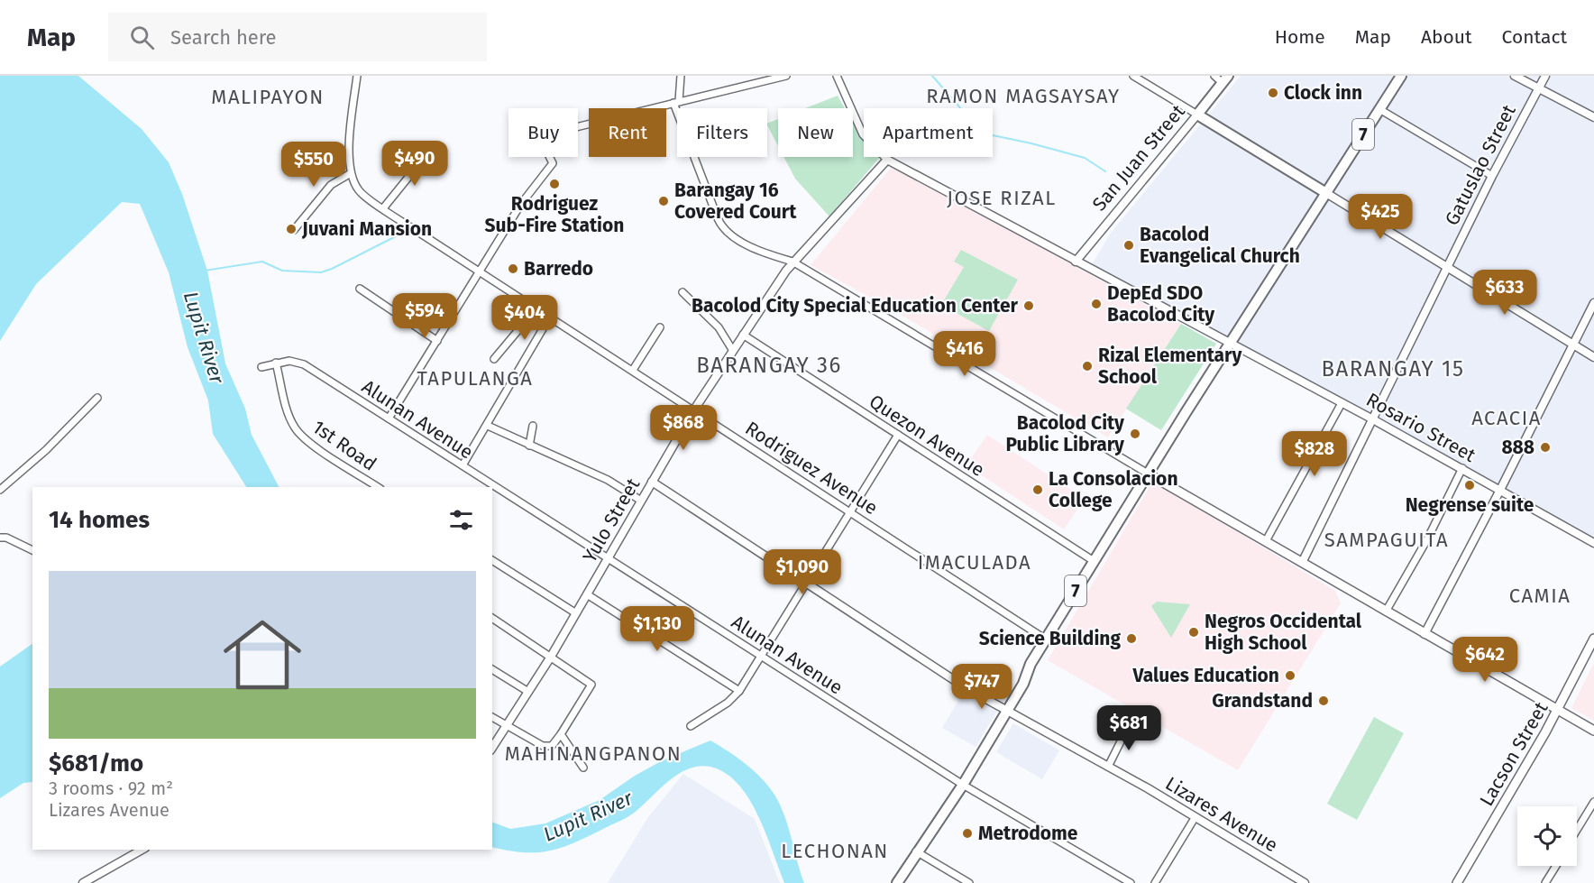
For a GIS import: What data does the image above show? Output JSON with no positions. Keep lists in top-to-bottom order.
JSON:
{
  "streets": {
    "main road": ["7", "San Juan Street", "Lacson Street"],
    "street": [
      "Gatuslao Street",
      "Alunan Avenue",
      "Rosario Street",
      "Quezon Avenue",
      "1st Road",
      "Rodriguez Avenue",
      "Yulo Street",
      "Lizares Avenue"
    ]
  },
  "crossings": [
    ["7", "Alunan Avenue"],
    ["7", "Rosario Street"],
    ["7", "Quezon Avenue"],
    ["7", "Rodriguez Avenue"],
    ["7", "Lizares Avenue"],
    ["San Juan Street", "Rosario Street"],
    ["Gatuslao Street", "Rosario Street"],
    ["Alunan Avenue", "1st Road"],
    ["Alunan Avenue", "Yulo Street"],
    ["Rosario Street", "Yulo Street"],
    ["Quezon Avenue", "Yulo Street"],
    ["Rodriguez Avenue", "Yulo Street"],
    ["Yulo Street", "Lizares Avenue"]
  ],
  "districts": [
    "RAMON MAGSAYSAY",
    "MALIPAYON",
    "JOSE RIZAL",
    "BARANGAY 36",
    "BARANGAY 15",
    "TAPULANGA",
    "ACACIA",
    "SAMPAGUITA",
    "IMACULADA",
    "CAMIA",
    "MAHINANGPANON",
    "LECHONAN"
  ],
  "water": ["Lupit River"],
  "places": [
    "Clock inn",
    "Rodriguez Sub-Fire Station",
    "Barangay 16 Covered Court",
    "Juvani Mansion",
    "Bacolod Evangelical Church",
    "Barredo",
    "DepEd SDO Bacolod City",
    "Bacolod City Special Education Center",
    "Rizal Elementary School",
    "Bacolod City Public Library",
    "888",
    "Negrense suite",
    "La Consolacion College",
    "Negros Occidental High School",
    "Science Building",
    "Values Education",
    "Grandstand",
    "Metrodome"
  ],
  "page": {
    "header": "Map",
    "search": "Search here",
    "nav": [
      "Home",
      "Map",
      "About",
      "Contact"
    ],
    "chip": [
      "Buy",
      "Rent",
      "Filters",
      "New",
      "Apartment"
    ],
    "price": [
      "$490",
      "$550",
      "$425",
      "$633",
      "$594",
      "$404",
      "$416",
      "$868",
      "$828",
      "$1,090",
      "$1,130",
      "$642",
      "$747",
      "$681"
    ],
    "heading": "14 homes",
    "list": [
      {
        "name": "$681/mo",
        "note": "3 rooms · 92 m² · Lizares Avenue"
      }
    ]
  }
}
